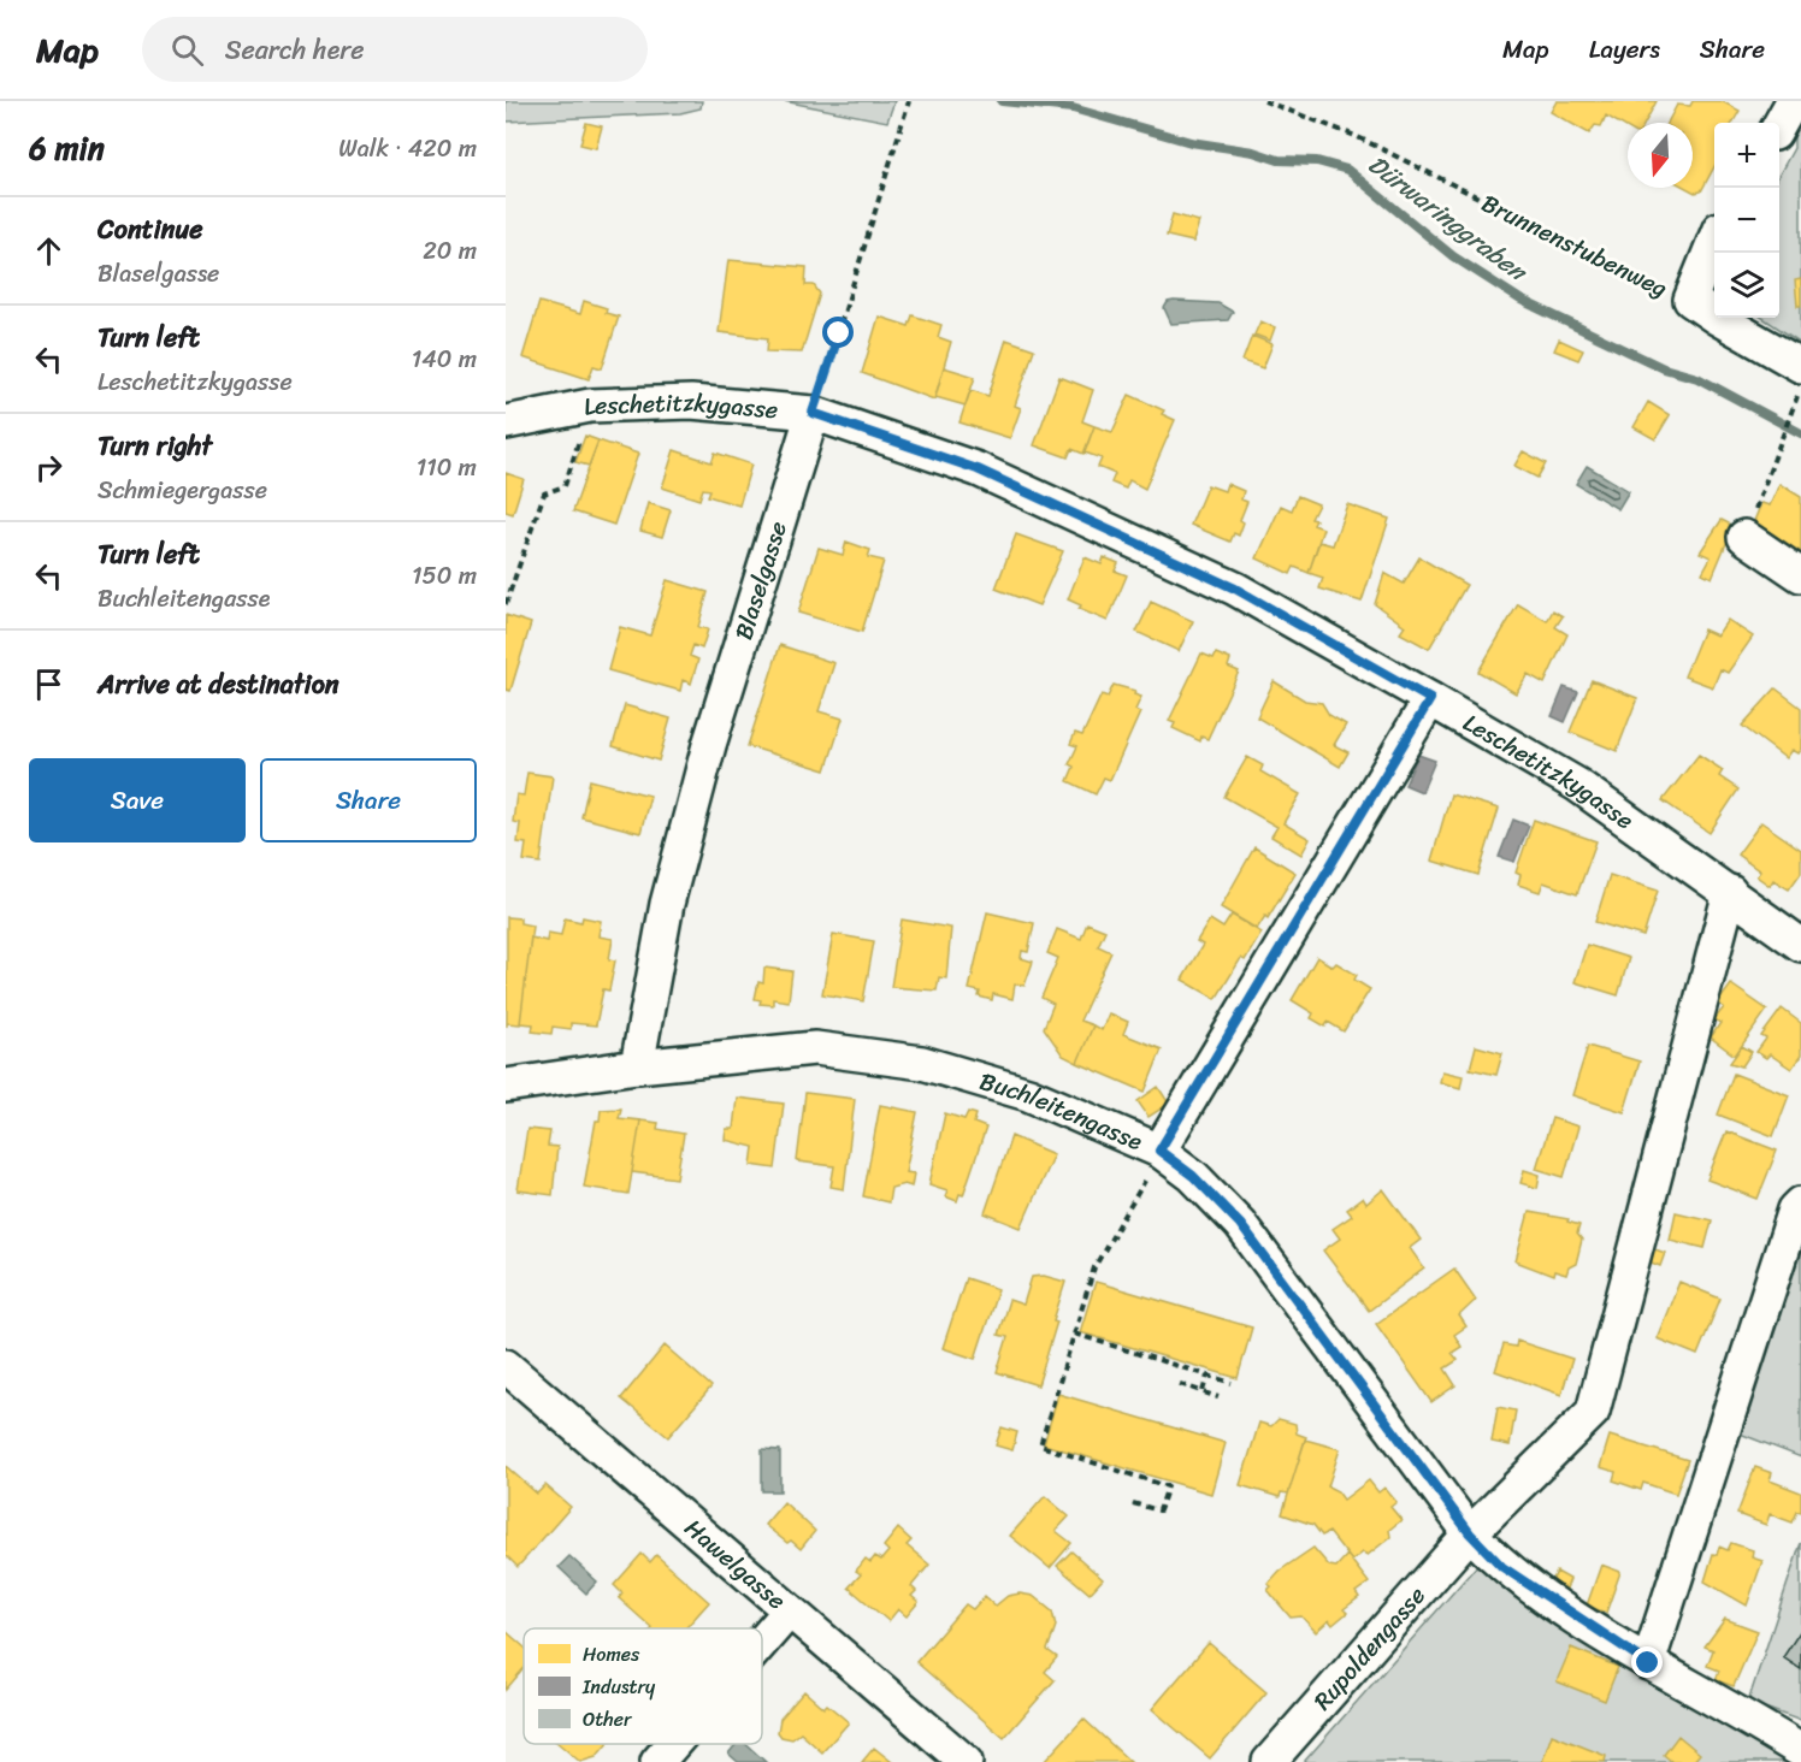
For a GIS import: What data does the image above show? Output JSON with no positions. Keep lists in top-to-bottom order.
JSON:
{
  "streets": {
    "street": [
      "Brunnenstubenweg",
      "Leschetitzkygasse",
      "Blaselgasse",
      "Buchleitengasse",
      "Hawelgasse",
      "Rupoldengasse"
    ]
  },
  "crossings": [
    ["Leschetitzkygasse", "Blaselgasse"],
    ["Leschetitzkygasse", "Rupoldengasse"],
    ["Blaselgasse", "Buchleitengasse"],
    ["Buchleitengasse", "Rupoldengasse"]
  ],
  "water": ["Dürwaringgraben"],
  "legend": ["Homes", "Industry", "Other"],
  "north": "bottom",
  "page": {
    "header": "Map",
    "search": "Search here",
    "nav": ["Map", "Layers", "Share"],
    "heading": ["6 min", "Walk · 420 m"],
    "map_buttons": ["+", "−"],
    "list": [
      ["Continue", "Blaselgasse", "20 m"],
      ["Turn left", "Leschetitzkygasse", "140 m"],
      ["Turn right", "Schmiegergasse", "110 m"],
      ["Turn left", "Buchleitengasse", "150 m"],
      "Arrive at destination"
    ],
    "buttons": ["Save", "Share"]
  }
}
